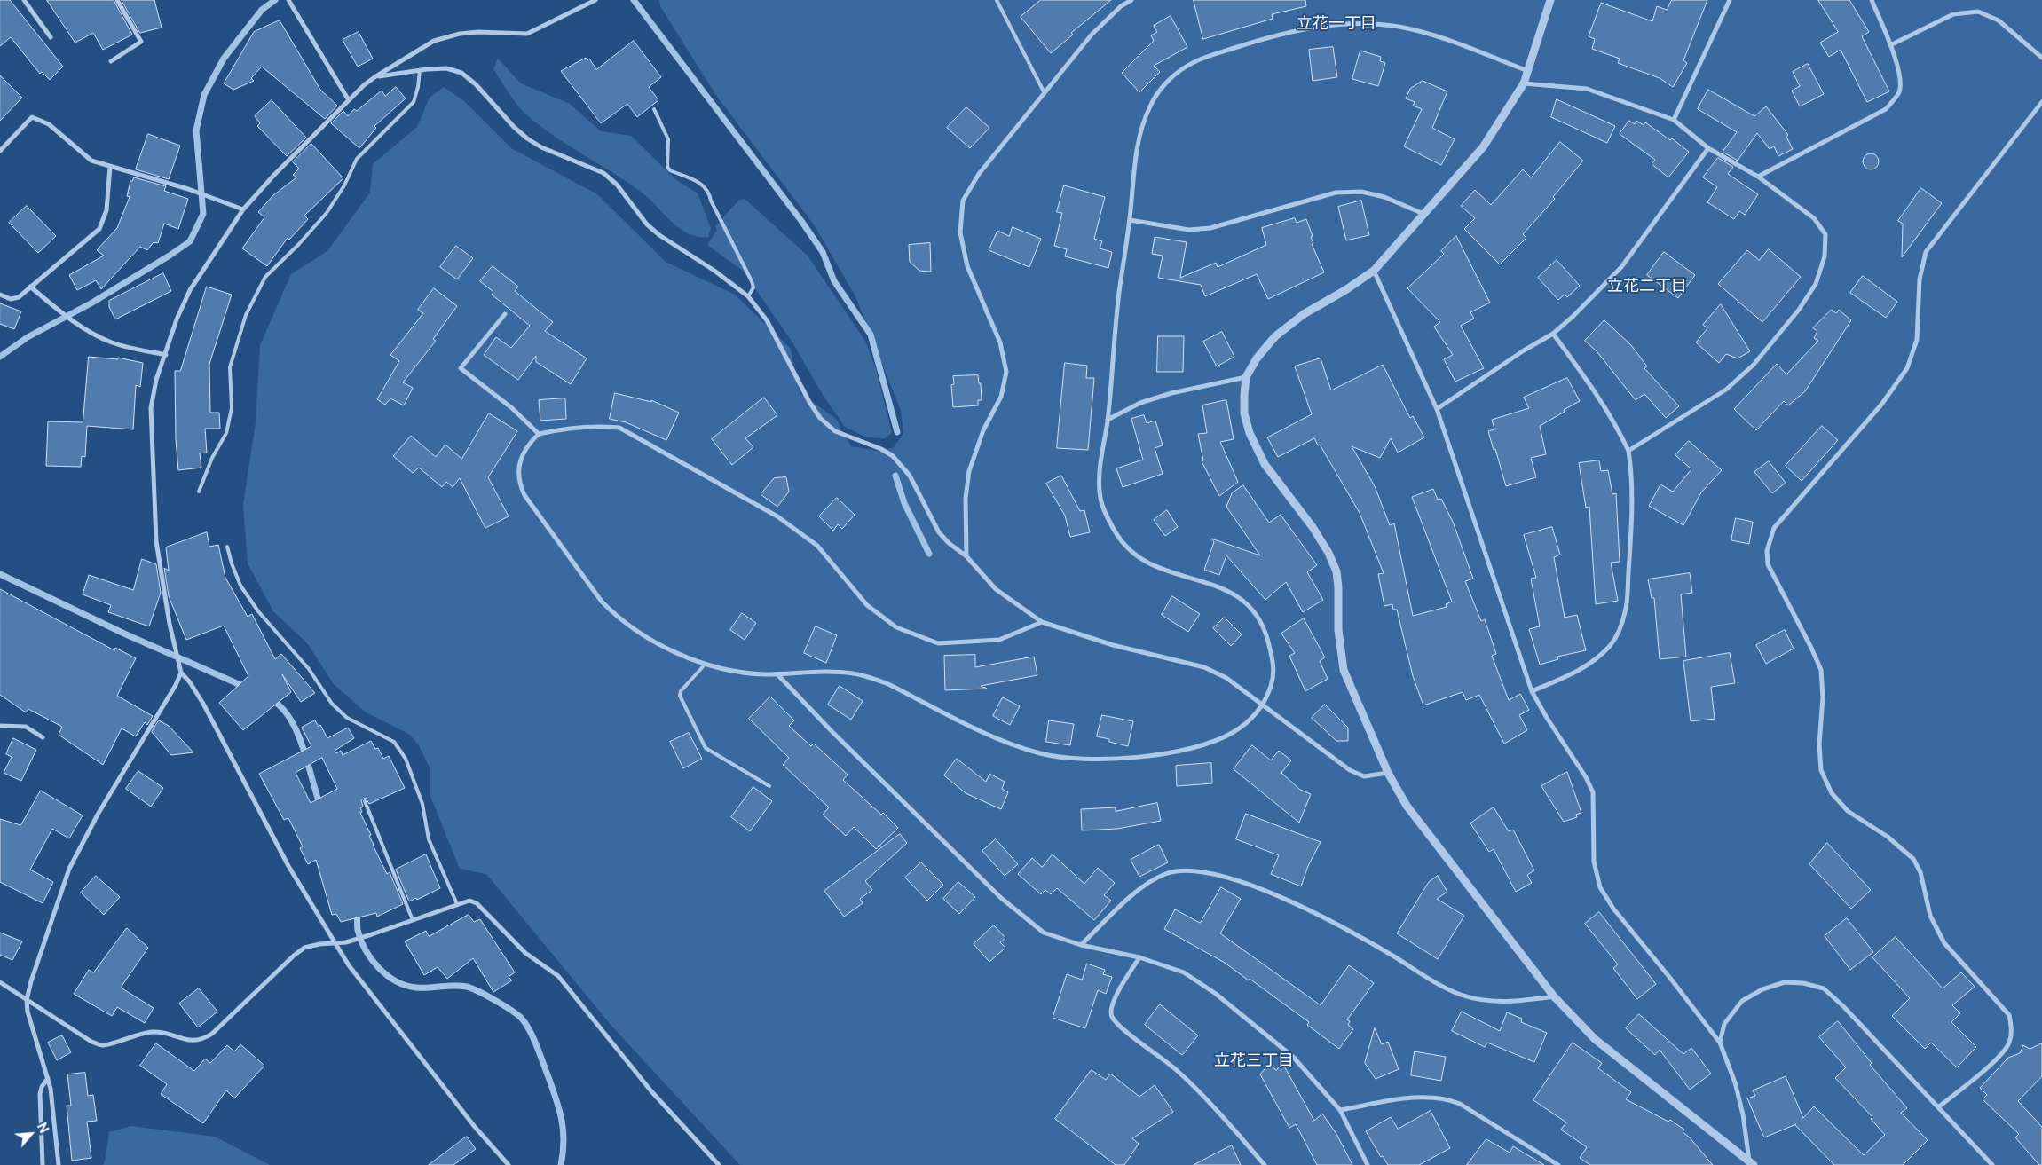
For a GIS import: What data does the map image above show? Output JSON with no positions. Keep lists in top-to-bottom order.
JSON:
{
  "districts": ["立花一丁目", "立花二丁目", "立花三丁目"],
  "north": "top right"
}
